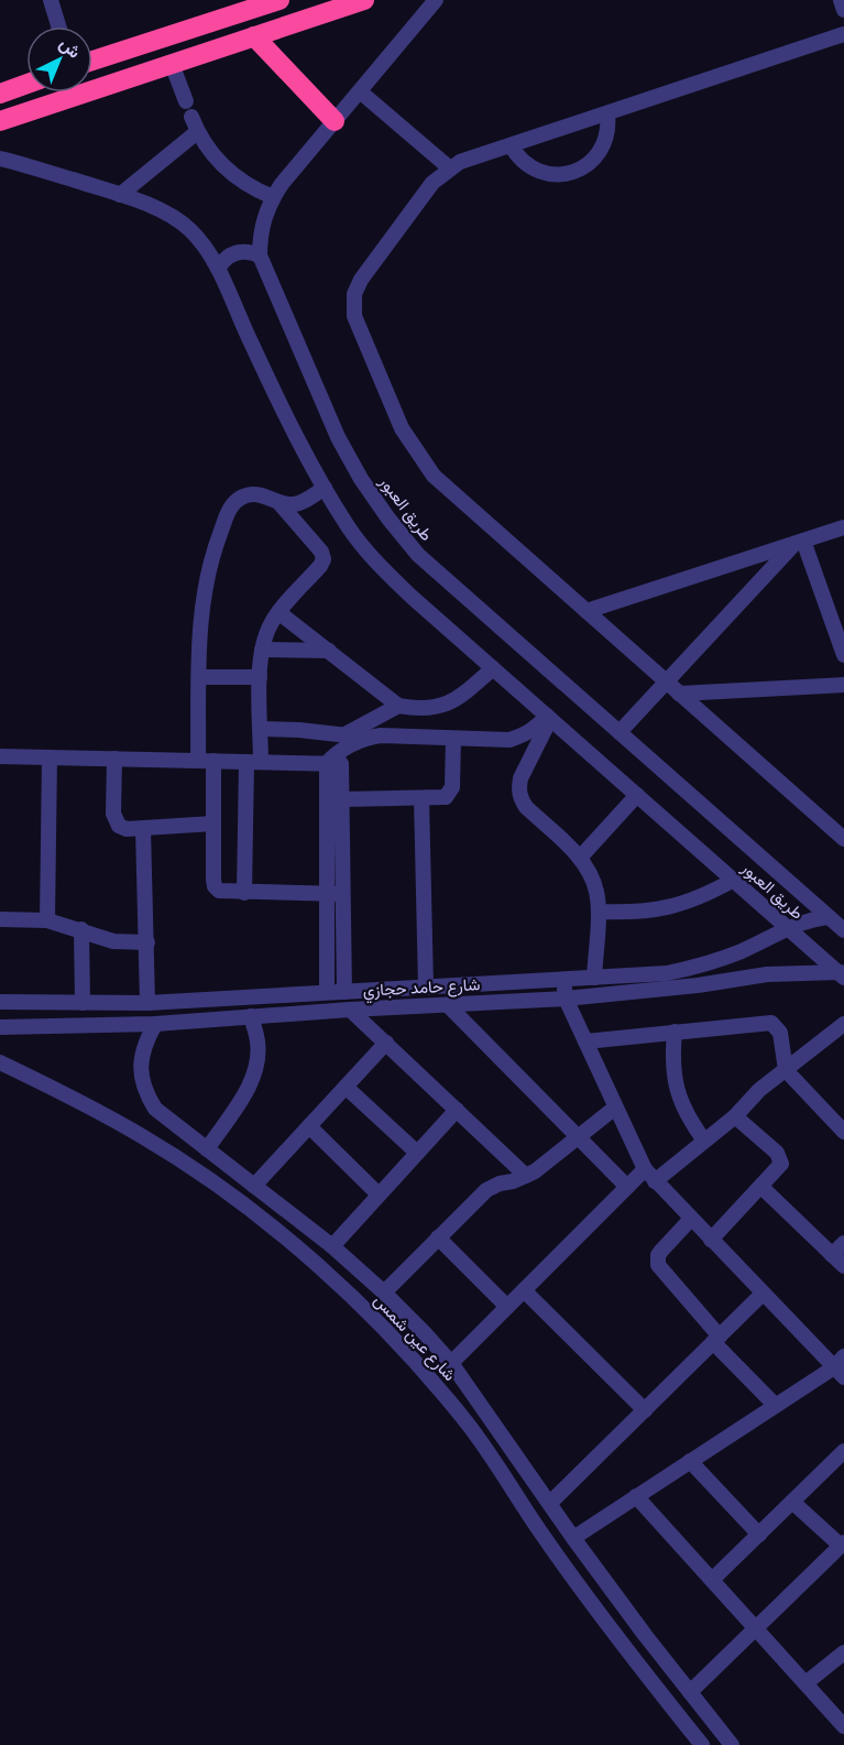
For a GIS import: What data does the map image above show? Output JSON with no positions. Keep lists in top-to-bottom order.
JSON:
{
  "streets": {
    "street": ["طريق العبور", "شارع حامد حجازي", "شارع عين شمس"]
  },
  "crossings": [
    ["طريق العبور", "شارع حامد حجازي"],
    ["شارع حامد حجازي", "شارع عين شمس"]
  ],
  "north": "top right"
}
